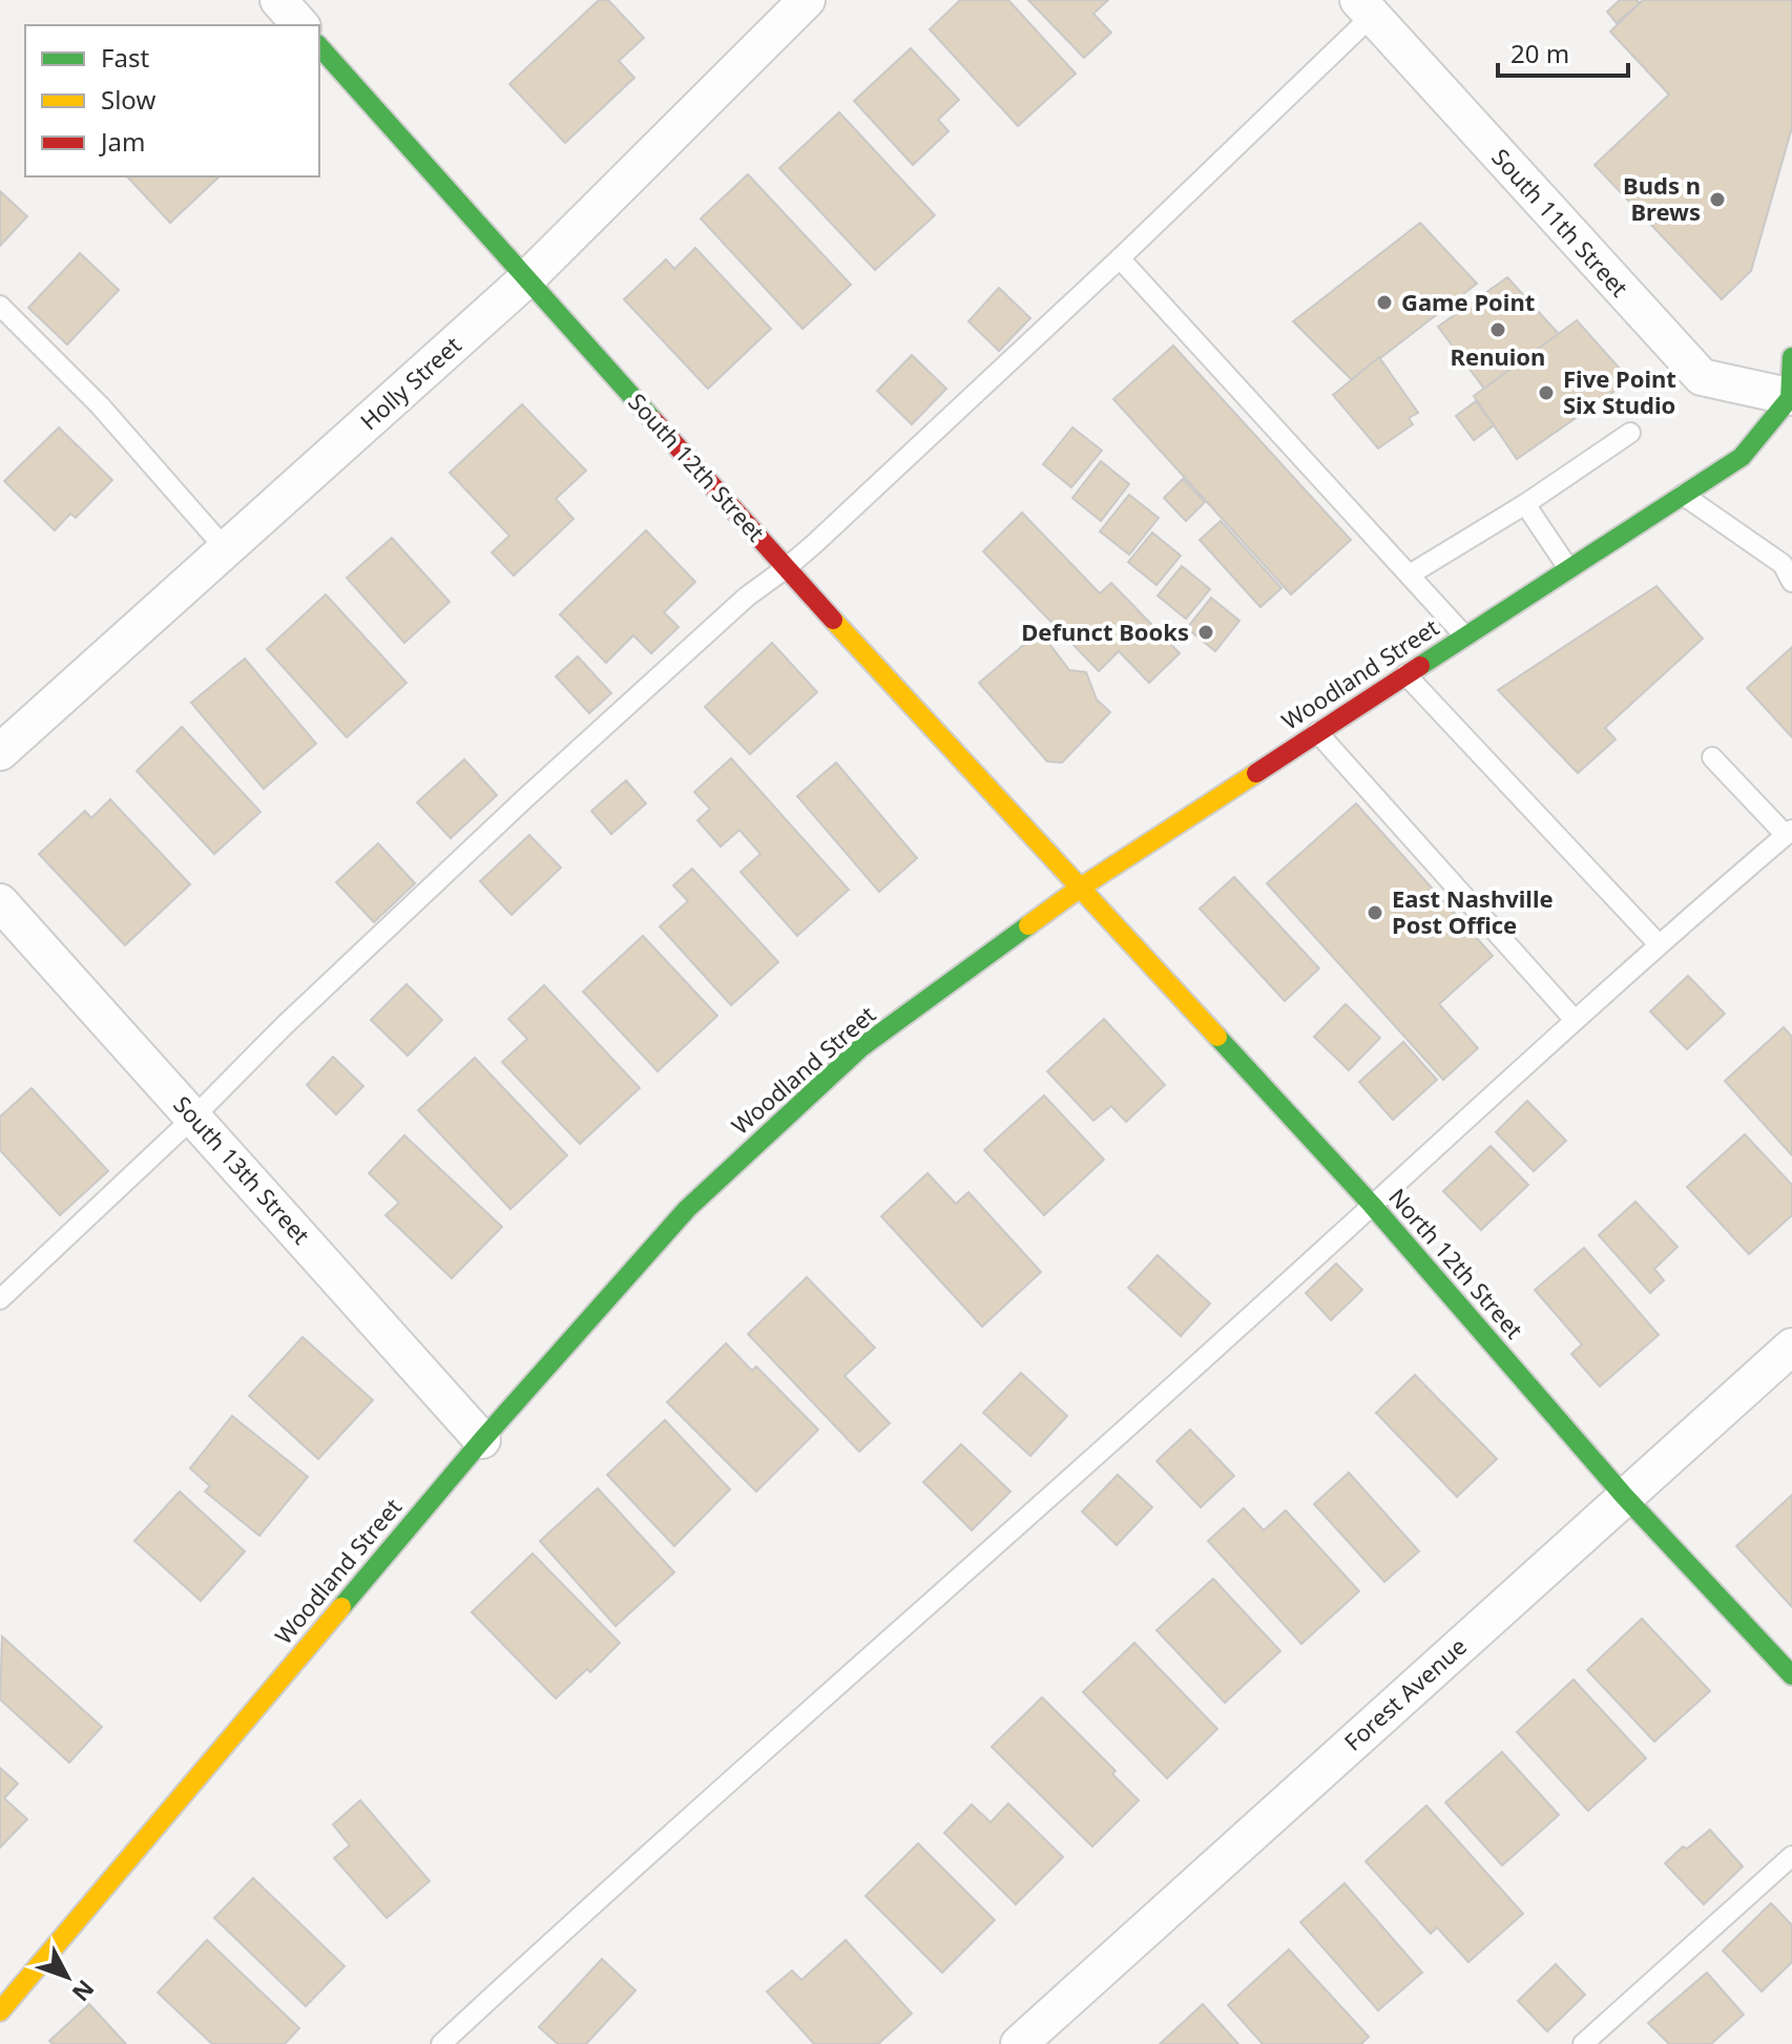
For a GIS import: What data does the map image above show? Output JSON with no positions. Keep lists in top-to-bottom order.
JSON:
{
  "streets": {
    "street": [
      "South 11th Street",
      "Holly Street",
      "South 12th Street",
      "Woodland Street",
      "South 13th Street",
      "North 12th Street",
      "Forest Avenue"
    ]
  },
  "crossings": [
    ["South 11th Street", "Woodland Street"],
    ["Holly Street", "South 12th Street"],
    ["South 12th Street", "Woodland Street"],
    ["South 12th Street", "North 12th Street"],
    ["Woodland Street", "South 13th Street"],
    ["Woodland Street", "North 12th Street"],
    ["North 12th Street", "Forest Avenue"]
  ],
  "places": [
    "Buds n Brews",
    "Game Point",
    "Renuion",
    "Five Point Six Studio",
    "Defunct Books",
    "East Nashville Post Office"
  ],
  "legend": ["Fast", "Slow", "Jam"],
  "scale_bar": "20 m",
  "north": "bottom right"
}
